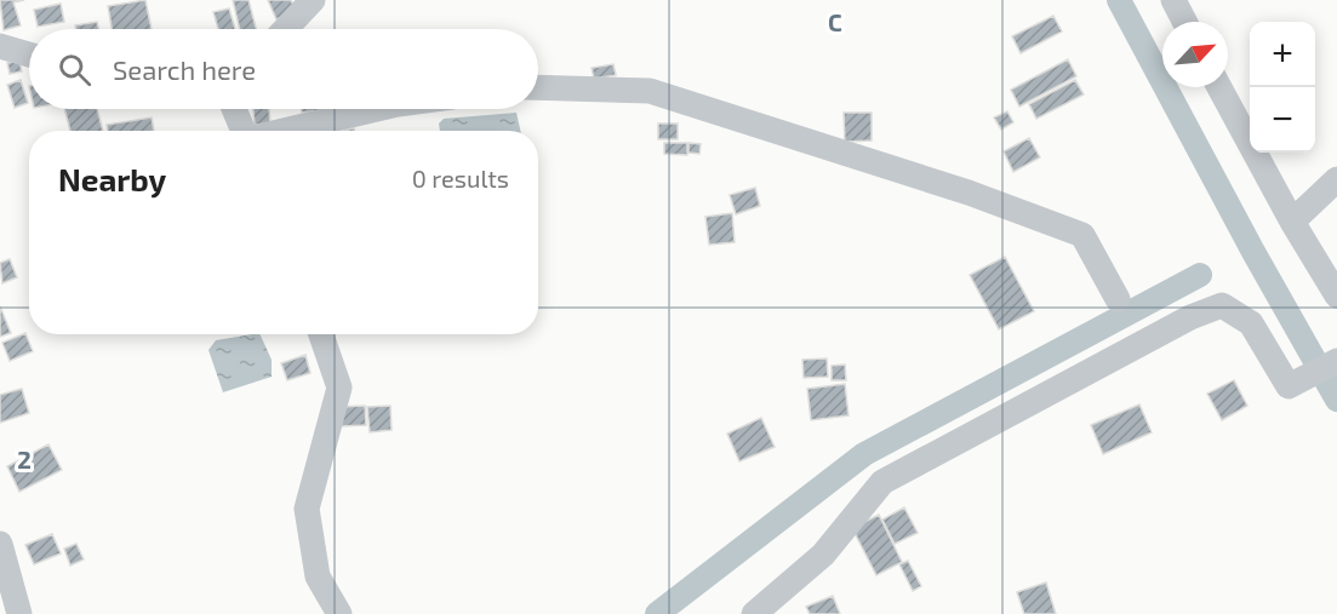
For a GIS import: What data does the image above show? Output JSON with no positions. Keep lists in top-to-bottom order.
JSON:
{
  "north": "top right",
  "page": {
    "map_buttons": ["+", "−"],
    "search": "Search here",
    "heading": ["Nearby", "0 results"]
  },
  "grid": {
    "columns": ["C"],
    "rows": ["2"]
  }
}
